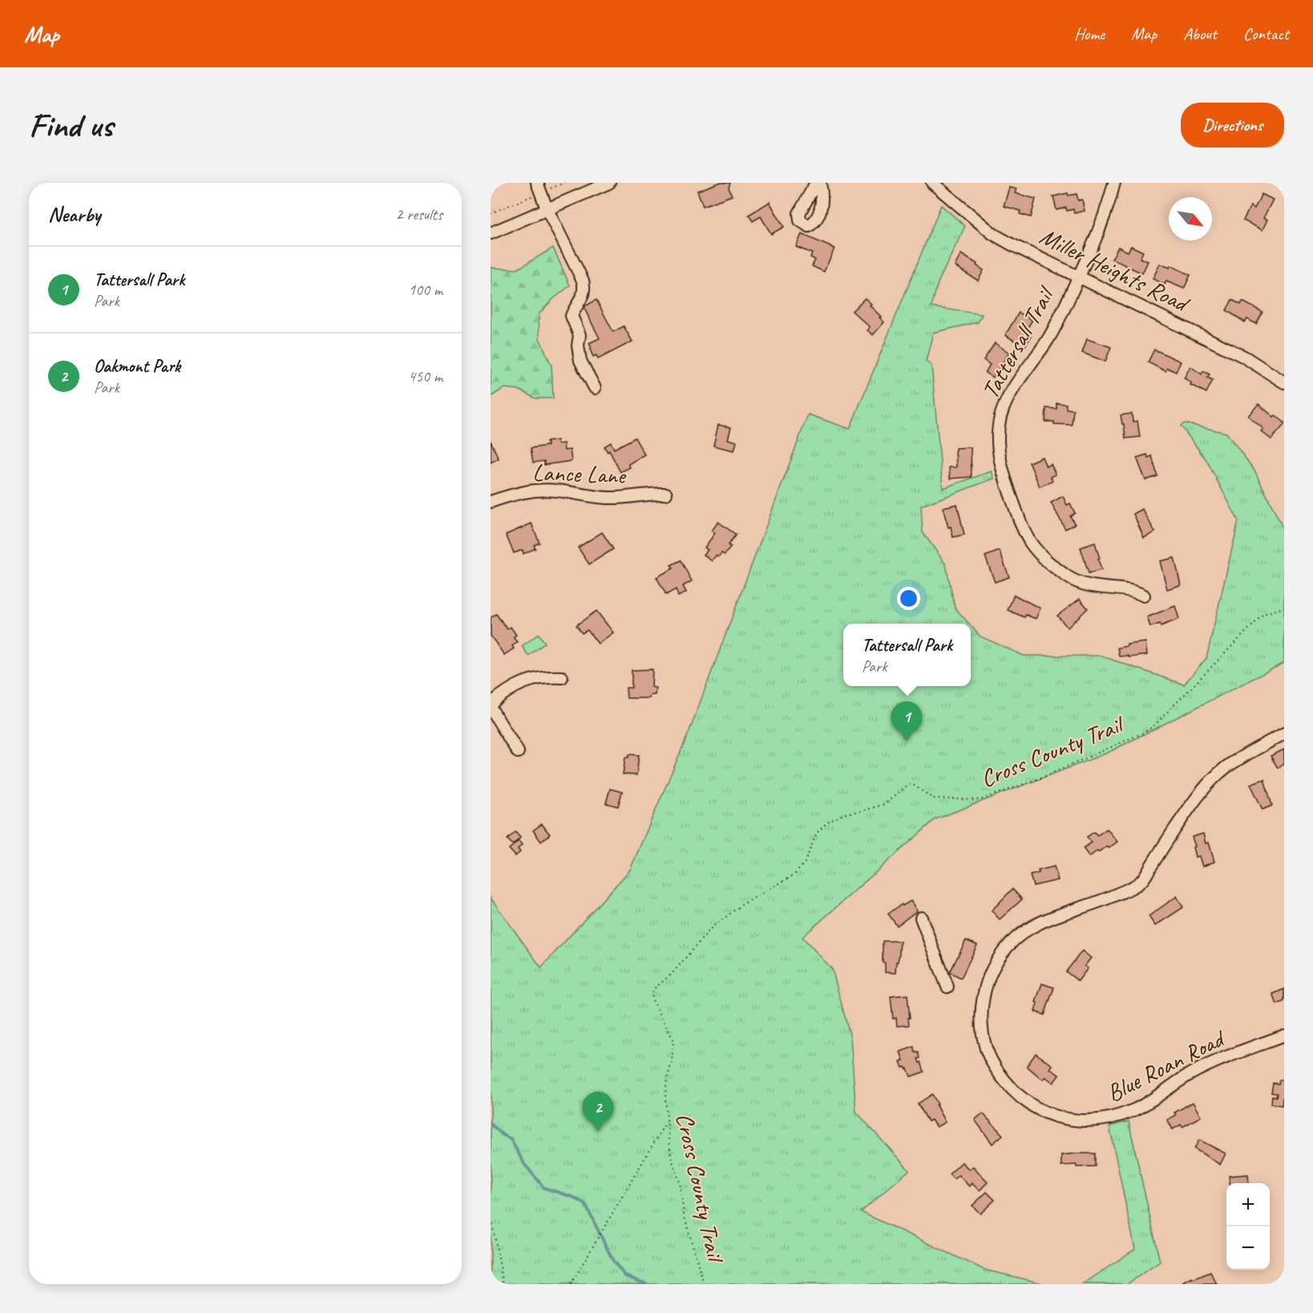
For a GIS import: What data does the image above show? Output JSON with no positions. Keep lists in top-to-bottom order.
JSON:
{
  "streets": {
    "street": [
      "Miller Heights Road",
      "Tattersall Trail",
      "Lance Lane",
      "Blue Roan Road"
    ],
    "path": ["Cross County Trail"]
  },
  "crossings": [
    ["Miller Heights Road", "Tattersall Trail"]
  ],
  "north": "bottom right",
  "page": {
    "header": "Map",
    "nav": [
      "Home",
      "Map",
      "About",
      "Contact"
    ],
    "buttons": "Directions",
    "title": "Find us",
    "heading": ["Nearby", "2 results"],
    "list": [
      {
        "mark": "1",
        "name": "Tattersall Park",
        "note": "Park",
        "value": "100 m"
      },
      {
        "mark": "2",
        "name": "Oakmont Park",
        "note": "Park",
        "value": "450 m"
      }
    ],
    "popup": ["Tattersall Park", "Park"],
    "pins": ["1", "2"],
    "map_buttons": ["+", "−"]
  }
}
